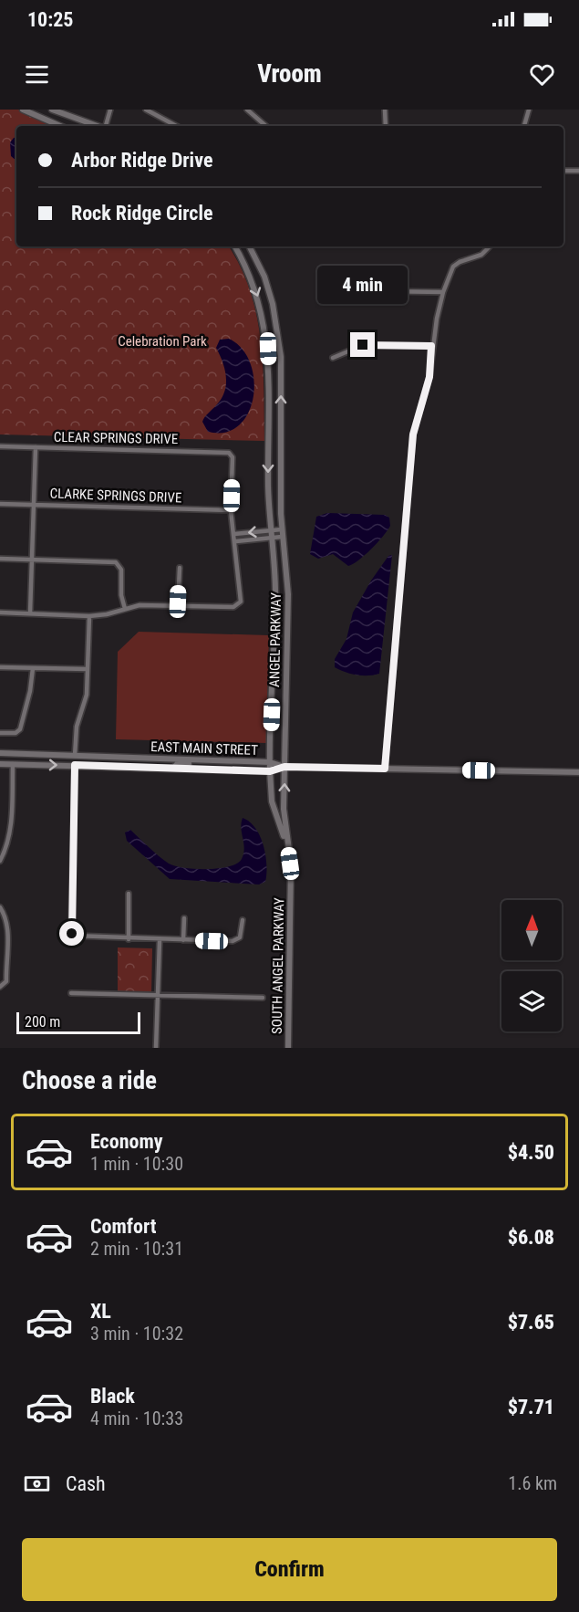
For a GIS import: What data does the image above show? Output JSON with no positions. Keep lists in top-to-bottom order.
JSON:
{
  "streets": {
    "main road": ["ANGEL PARKWAY", "EAST MAIN STREET", "SOUTH ANGEL PARKWAY"],
    "street": ["CLEAR SPRINGS DRIVE", "CLARKE SPRINGS DRIVE"]
  },
  "crossings": [
    ["CLEAR SPRINGS DRIVE", "CLARKE SPRINGS DRIVE"],
    ["ANGEL PARKWAY", "EAST MAIN STREET"],
    ["ANGEL PARKWAY", "SOUTH ANGEL PARKWAY"]
  ],
  "parks": ["Celebration Park"],
  "scale_bar": "200 m",
  "north": "top",
  "page": {
    "status": "10:25",
    "header": "Vroom",
    "banner": ["Arbor Ridge Drive", "Rock Ridge Circle"],
    "bubble": "4 min",
    "scale": "200 m",
    "heading": "Choose a ride",
    "list": [
      {
        "name": "Economy",
        "note": "1 min · 10:30",
        "value": "$4.50"
      },
      {
        "name": "Comfort",
        "note": "2 min · 10:31",
        "value": "$6.08"
      },
      {
        "name": "XL",
        "note": "3 min · 10:32",
        "value": "$7.65"
      },
      {
        "name": "Black",
        "note": "4 min · 10:33",
        "value": "$7.71"
      }
    ],
    "pay": ["Cash", "1.6 km"],
    "buttons": "Confirm"
  }
}
